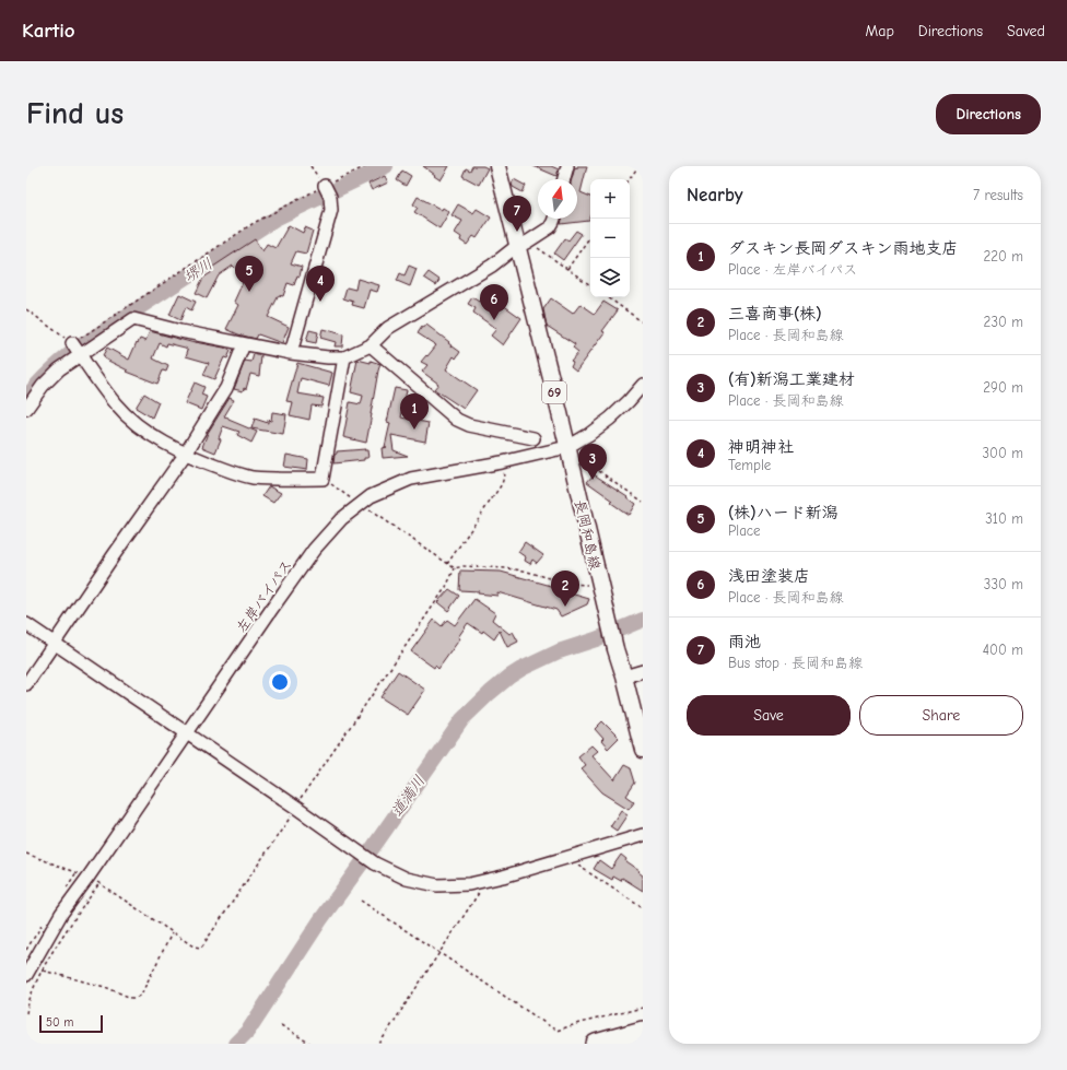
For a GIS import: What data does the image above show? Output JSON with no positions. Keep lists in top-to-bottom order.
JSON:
{
  "streets": {
    "main road": ["69", "長岡和島線"],
    "street": ["左岸バイパス"]
  },
  "crossings": [
    ["長岡和島線", "左岸バイパス"]
  ],
  "water": ["堺川", "道満川"],
  "scale_bar": "50 m",
  "north": "top",
  "page": {
    "header": "Kartio",
    "nav": ["Map", "Directions", "Saved"],
    "buttons": [
      "Directions",
      ["Save", "Share"]
    ],
    "title": "Find us",
    "heading": ["Nearby", "7 results"],
    "map_buttons": ["+", "−"],
    "pins": [
      "7",
      "5",
      "4",
      "6",
      "1",
      "3",
      "2"
    ],
    "list": [
      {
        "mark": "1",
        "name": "ダスキン長岡ダスキン雨地支店",
        "note": "Place · 左岸バイパス",
        "value": "220 m"
      },
      {
        "mark": "2",
        "name": "三喜商事(株)",
        "note": "Place · 長岡和島線",
        "value": "230 m"
      },
      {
        "mark": "3",
        "name": "(有)新潟工業建材",
        "note": "Place · 長岡和島線",
        "value": "290 m"
      },
      {
        "mark": "4",
        "name": "神明神社",
        "note": "Temple",
        "value": "300 m"
      },
      {
        "mark": "5",
        "name": "(株)ハード新潟",
        "note": "Place",
        "value": "310 m"
      },
      {
        "mark": "6",
        "name": "浅田塗装店",
        "note": "Place · 長岡和島線",
        "value": "330 m"
      },
      {
        "mark": "7",
        "name": "雨池",
        "note": "Bus stop · 長岡和島線",
        "value": "400 m"
      }
    ],
    "scale": "50 m"
  }
}
